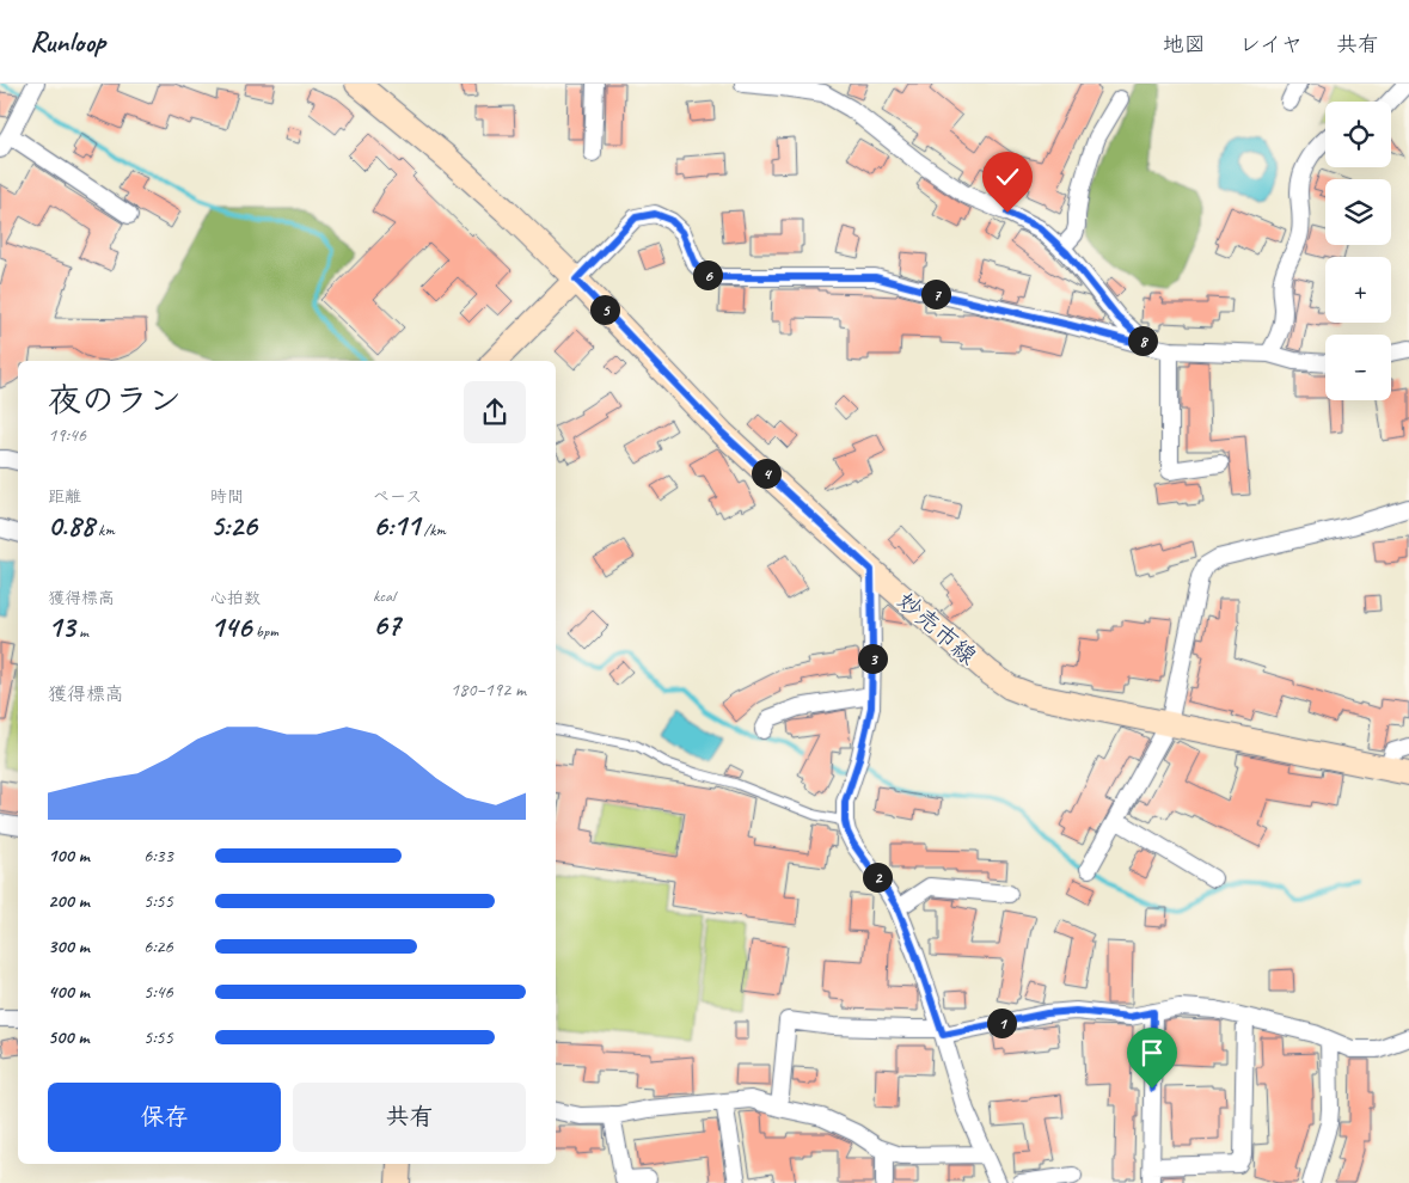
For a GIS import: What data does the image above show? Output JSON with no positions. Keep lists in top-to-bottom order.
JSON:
{
  "streets": {
    "main road": ["妙売市線"]
  },
  "page": {
    "header": "Runloop",
    "nav": ["地図", "レイヤ", "共有"],
    "map_buttons": ["+", "−"],
    "pins": [
      "6",
      "7",
      "5",
      "8",
      "4",
      "3",
      "2",
      "1"
    ],
    "heading": ["夜のラン", "19:46"],
    "stats": [
      ["距離", "0.88 km"],
      ["時間", "5:26"],
      ["ペース", "6:11 /km"],
      ["獲得標高", "13 m"],
      ["心拍数", "146 bpm"],
      ["kcal", "67"]
    ],
    "chart": ["獲得標高", "180–192 m"],
    "list": [
      {
        "name": "100 m",
        "note": "6:33"
      },
      {
        "name": "200 m",
        "note": "5:55"
      },
      {
        "name": "300 m",
        "note": "6:26"
      },
      {
        "name": "400 m",
        "note": "5:46"
      },
      {
        "name": "500 m",
        "note": "5:55"
      }
    ],
    "buttons": ["保存", "共有"]
  }
}
